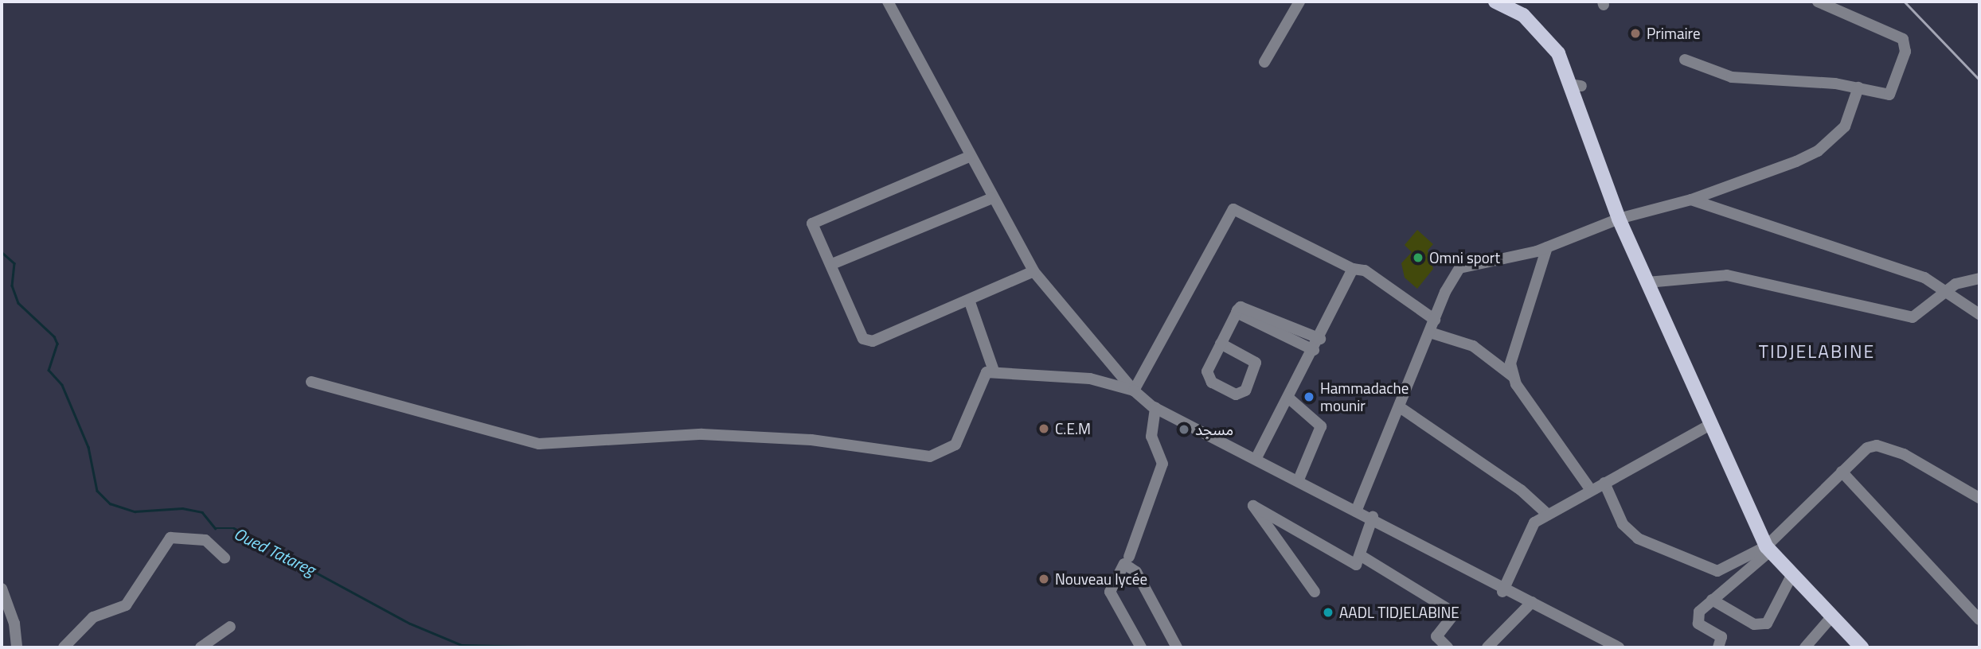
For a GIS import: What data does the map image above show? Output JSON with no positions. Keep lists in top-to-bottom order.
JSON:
{
  "districts": ["TIDJELABINE"],
  "water": ["Oued Tatareg"],
  "places": [
    "Primaire",
    "Omni sport",
    "Hammadache mounir",
    "C.E.M",
    "مسجد",
    "Nouveau lycée",
    "AADL TIDJELABINE"
  ]
}
